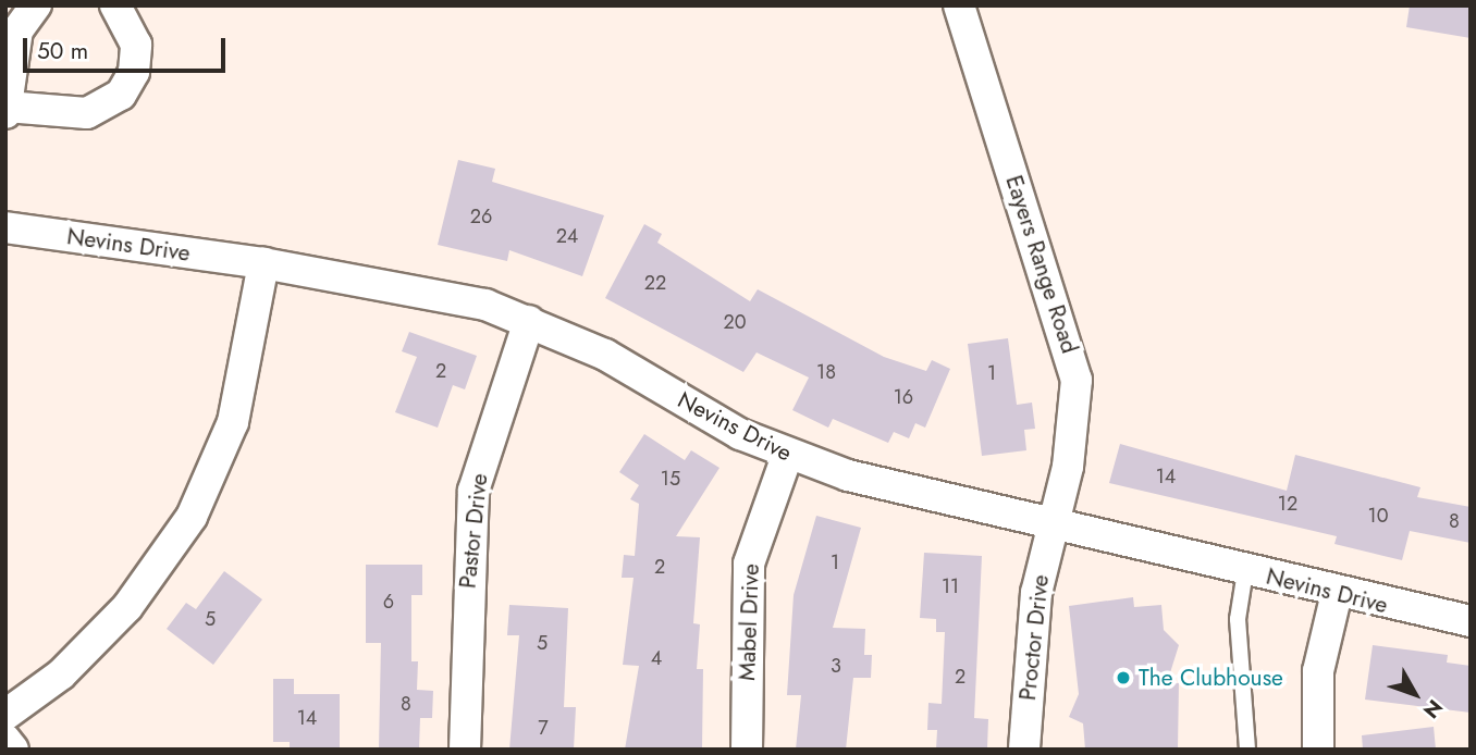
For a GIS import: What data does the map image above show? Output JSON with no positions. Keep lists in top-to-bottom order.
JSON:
{
  "streets": {
    "street": [
      "Nevins Drive",
      "Eayers Range Road",
      "Pastor Drive",
      "Mabel Drive",
      "Proctor Drive"
    ]
  },
  "crossings": [
    ["Nevins Drive", "Eayers Range Road"],
    ["Nevins Drive", "Pastor Drive"],
    ["Nevins Drive", "Mabel Drive"],
    ["Nevins Drive", "Proctor Drive"],
    ["Eayers Range Road", "Proctor Drive"]
  ],
  "places": ["The Clubhouse"],
  "house_numbers": [
    "26",
    "24",
    "22",
    "20",
    "2",
    "18",
    "1",
    "16",
    "14",
    "15",
    "12",
    "10",
    "8",
    "1",
    "2",
    "11",
    "6",
    "5",
    "5",
    "4",
    "3",
    "2",
    "8",
    "14",
    "7"
  ],
  "scale_bar": "50 m",
  "north": "bottom right"
}
